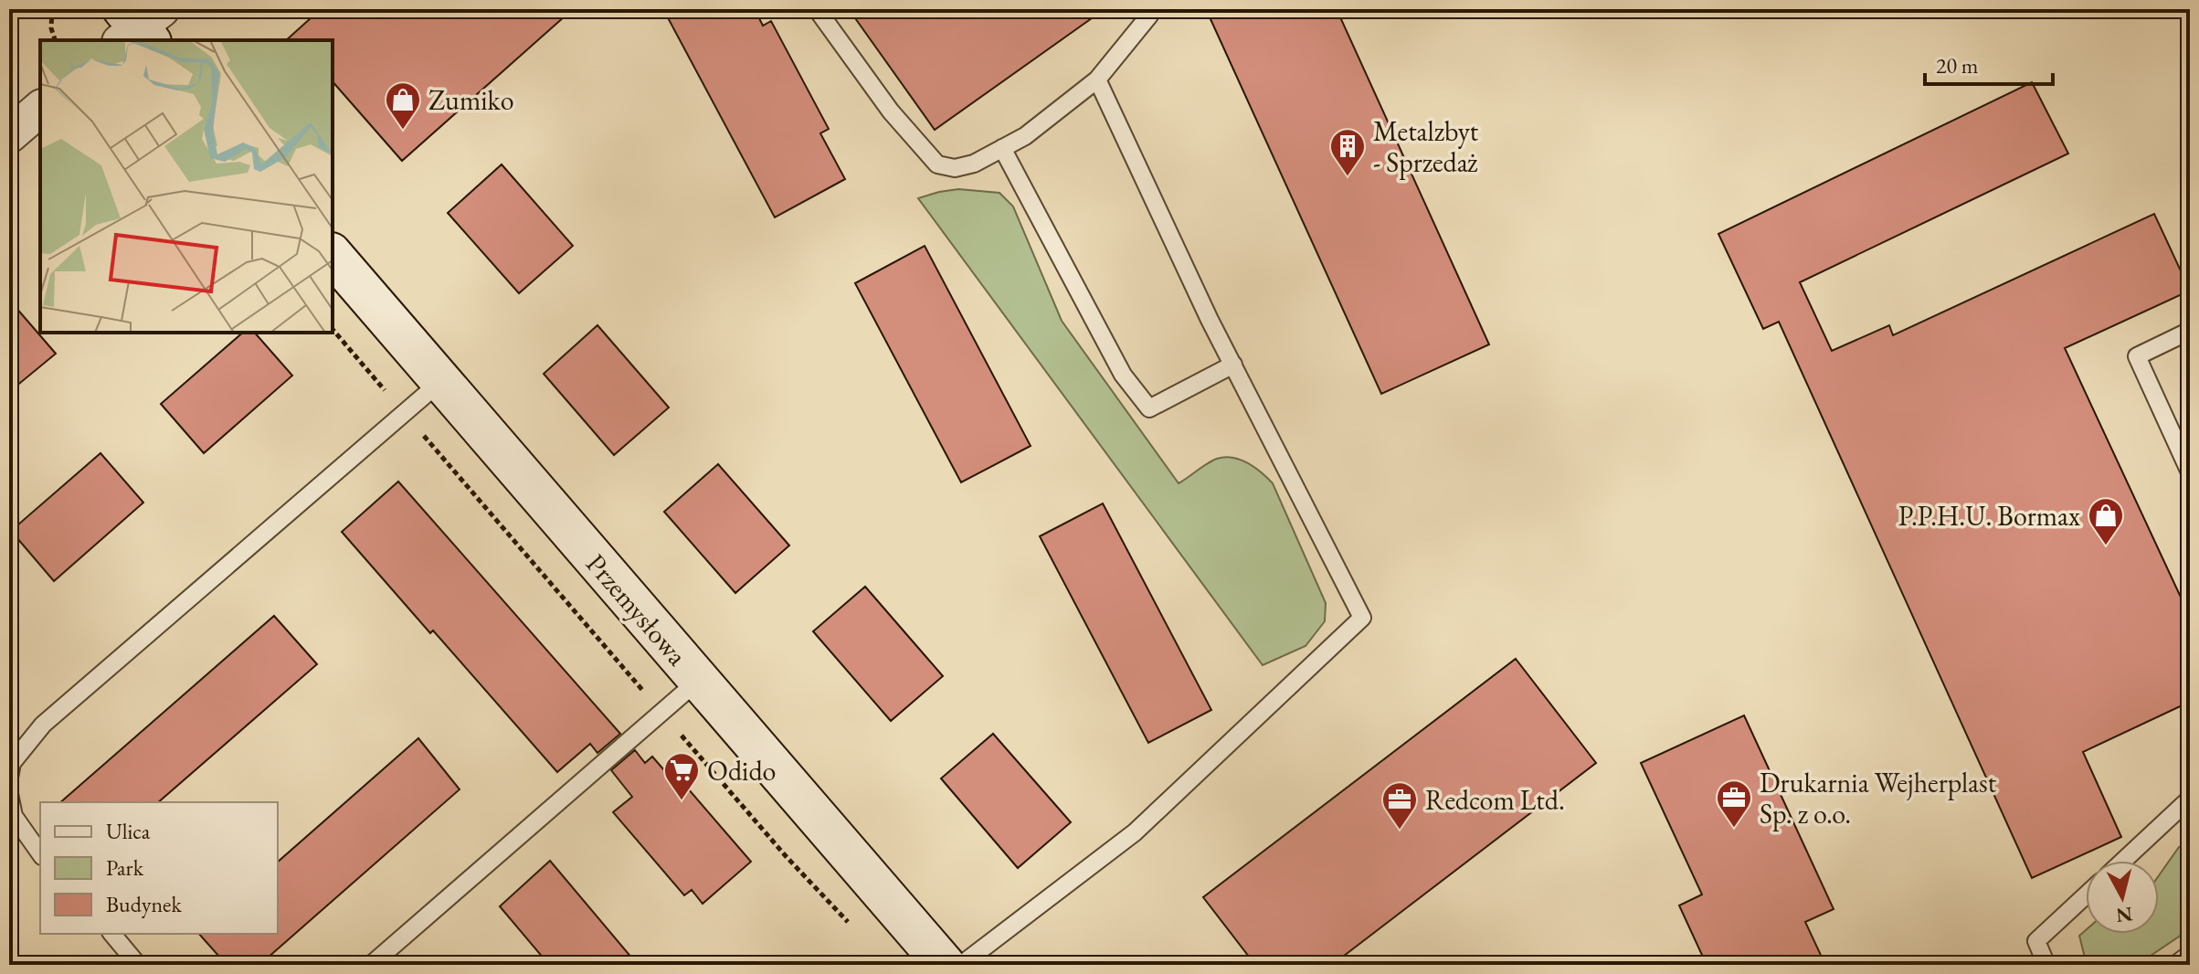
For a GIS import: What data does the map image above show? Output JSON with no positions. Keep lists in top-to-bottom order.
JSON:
{
  "streets": {
    "street": ["Przemysłowa"]
  },
  "places": {
    "shop": ["Zumiko", "P.P.H.U. Bormax"],
    "building": ["Metalzbyt - Sprzedaż"],
    "supermarket": ["Odido"],
    "office": ["Drukarnia Wejherplast Sp. z o.o.", "Redcom Ltd."]
  },
  "legend": ["Ulica", "Park", "Budynek"],
  "scale_bar": "20 m",
  "north": "bottom"
}
